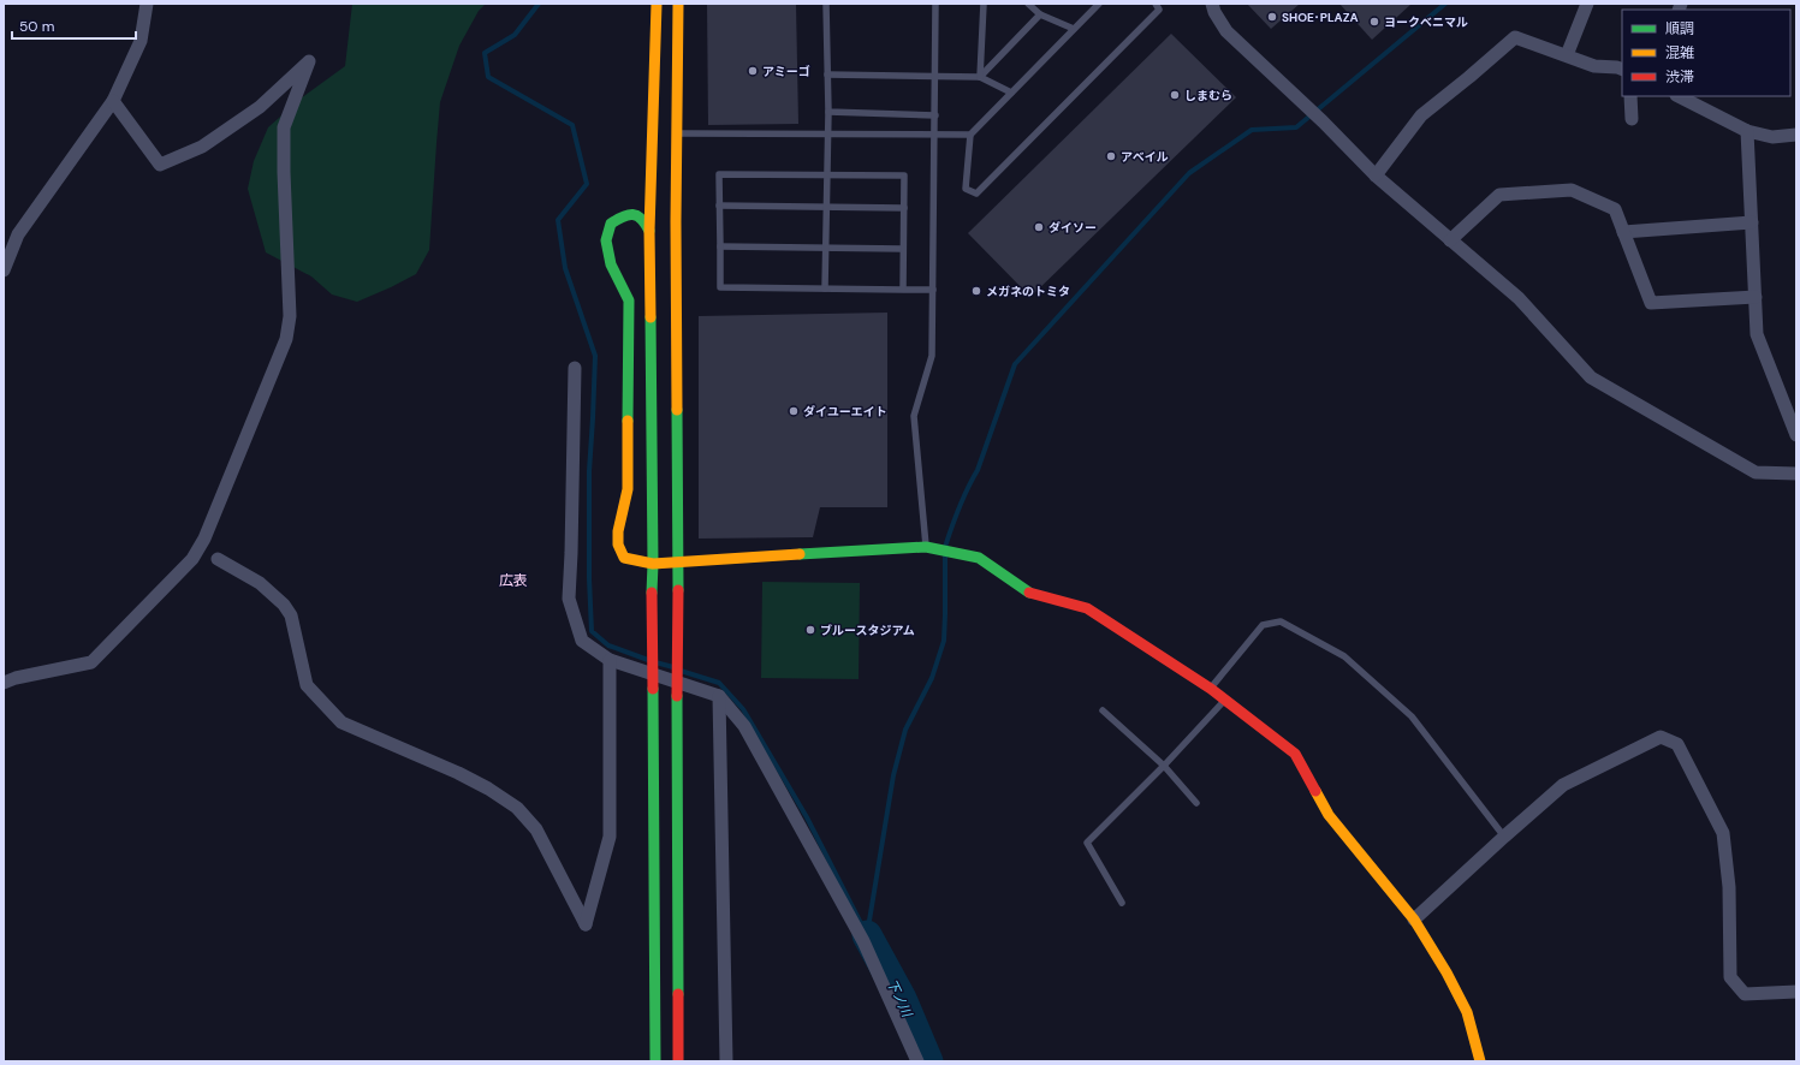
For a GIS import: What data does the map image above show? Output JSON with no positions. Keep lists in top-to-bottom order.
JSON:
{
  "districts": ["広表"],
  "water": ["下ノ川"],
  "places": [
    "SHOE･PLAZA",
    "ヨークベニマル",
    "アミーゴ",
    "しまむら",
    "アベイル",
    "ダイソー",
    "メガネのトミタ",
    "ダイユーエイト",
    "ブルースタジアム"
  ],
  "legend": ["順調", "混雑", "渋滞"],
  "scale_bar": "50 m"
}
